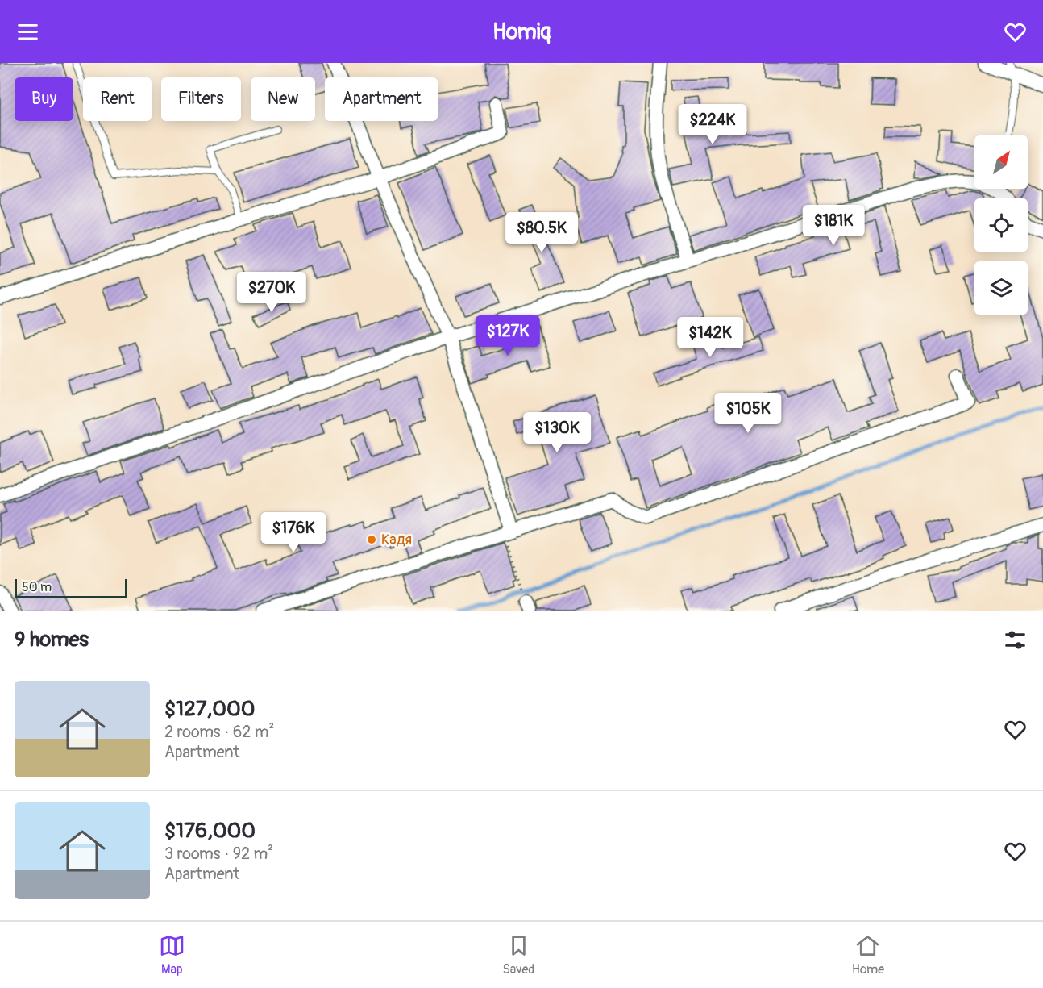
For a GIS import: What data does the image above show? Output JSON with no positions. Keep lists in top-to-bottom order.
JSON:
{
  "places": ["Кадя"],
  "scale_bar": "50 m",
  "north": "top right",
  "page": {
    "header": "Homiq",
    "chip": [
      "Buy",
      "Rent",
      "Filters",
      "New",
      "Apartment"
    ],
    "price": [
      "$224K",
      "$181K",
      "$80.5K",
      "$270K",
      "$127K",
      "$142K",
      "$105K",
      "$130K",
      "$176K"
    ],
    "scale": "50 m",
    "heading": "9 homes",
    "list": [
      {
        "name": "$127,000",
        "note": "2 rooms · 62 m² · Apartment"
      },
      {
        "name": "$176,000",
        "note": "3 rooms · 92 m² · Apartment"
      }
    ],
    "tabs": ["Map", "Saved", "Home"]
  }
}
